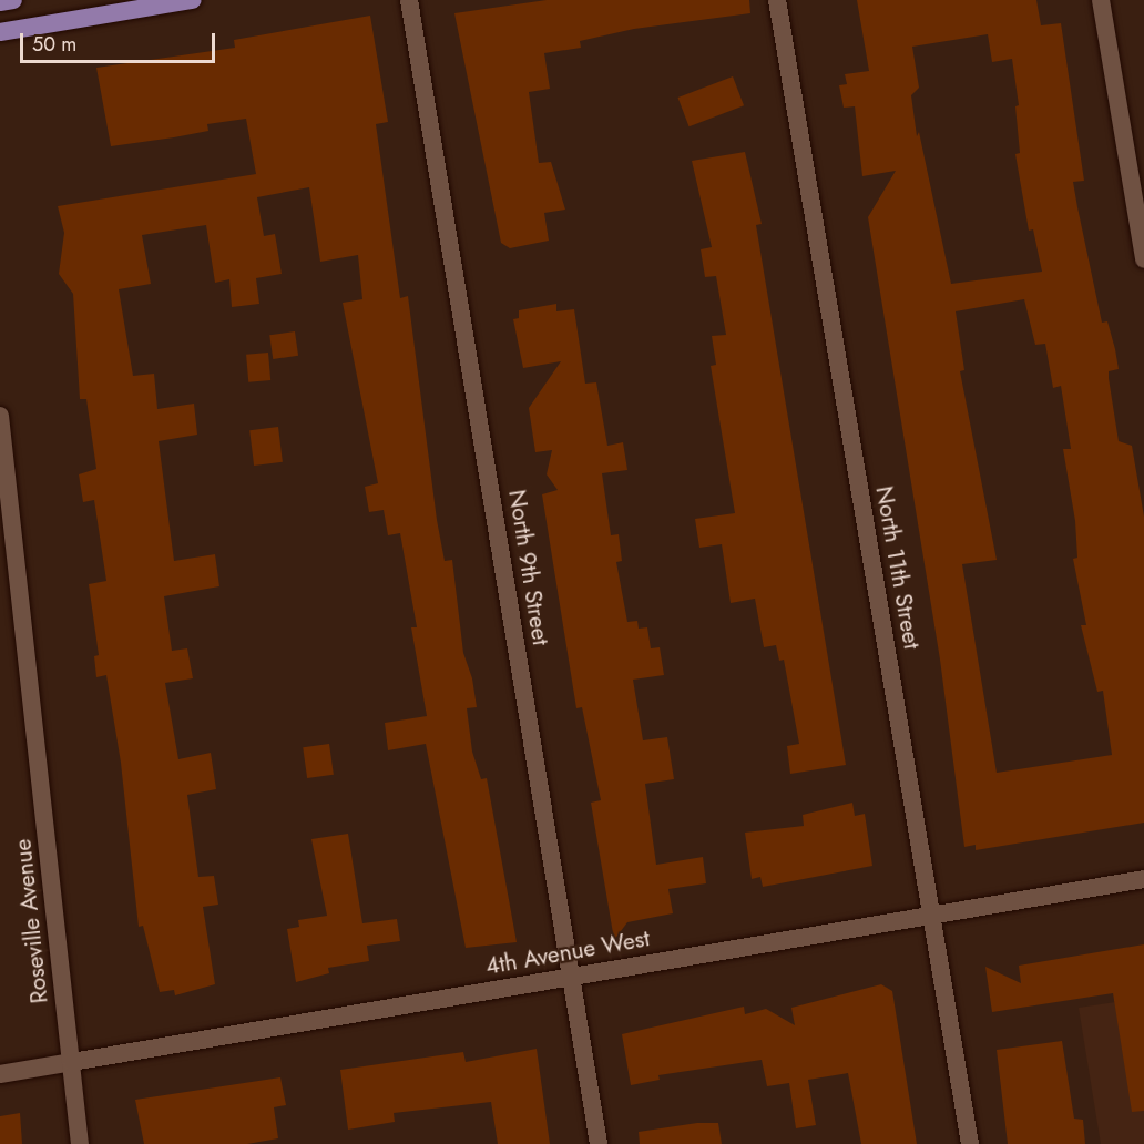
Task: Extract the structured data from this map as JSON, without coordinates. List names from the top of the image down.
{
  "streets": {
    "street": [
      "North 9th Street",
      "North 11th Street",
      "Roseville Avenue",
      "4th Avenue West"
    ]
  },
  "crossings": [
    ["North 9th Street", "4th Avenue West"],
    ["North 11th Street", "4th Avenue West"],
    ["Roseville Avenue", "4th Avenue West"]
  ],
  "scale_bar": "50 m"
}
